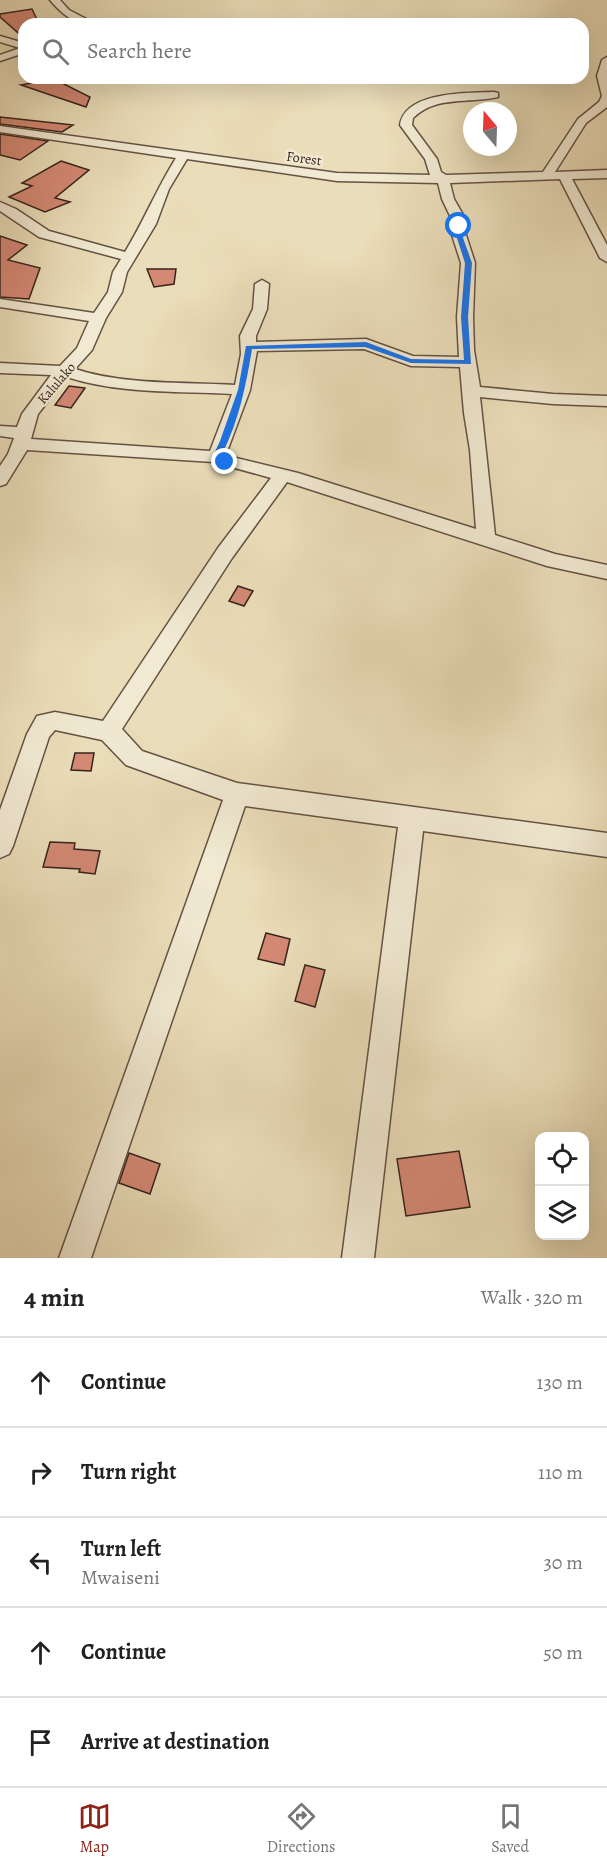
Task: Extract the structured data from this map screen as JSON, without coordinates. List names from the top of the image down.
{
  "streets": {
    "street": ["Forest", "Kalulako"]
  },
  "crossings": [
    ["Forest", "Kalulako"]
  ],
  "north": "top",
  "page": {
    "search": "Search here",
    "heading": ["4 min", "Walk · 320 m"],
    "list": [
      ["Continue", "130 m"],
      ["Turn right", "110 m"],
      ["Turn left", "Mwaiseni", "30 m"],
      ["Continue", "50 m"],
      "Arrive at destination"
    ],
    "nav": ["Map", "Directions", "Saved"]
  }
}
